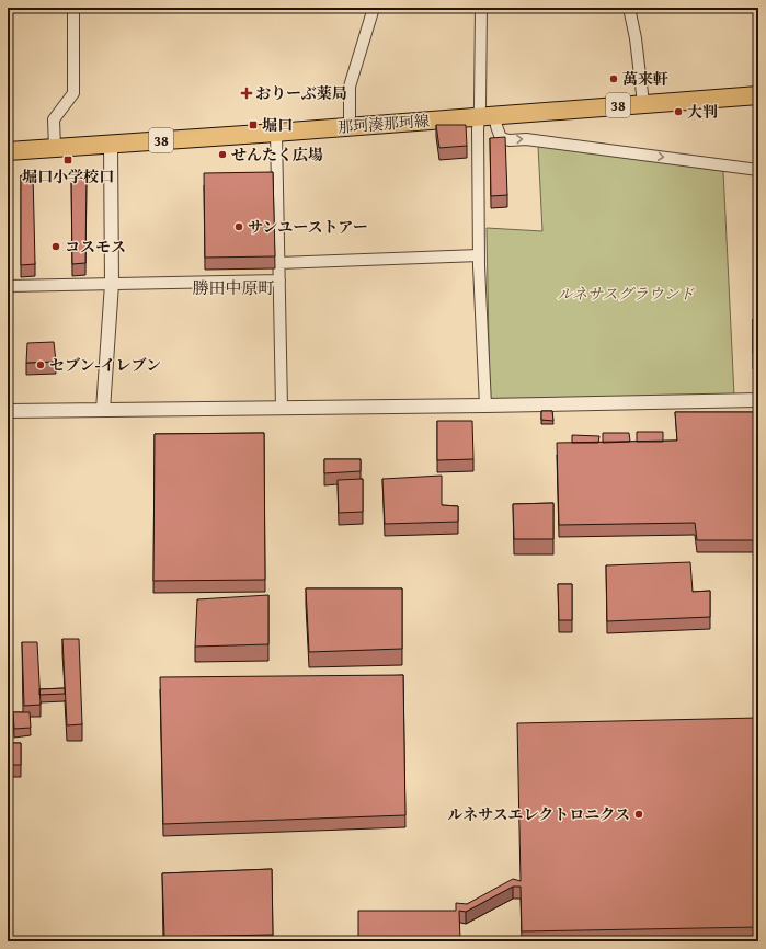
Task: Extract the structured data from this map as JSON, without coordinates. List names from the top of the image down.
{
  "streets": {
    "main road": ["38", "那珂湊那珂線"]
  },
  "districts": ["勝田中原町"],
  "parks": ["ルネサスグラウンド"],
  "places": {
    "other": [
      "萬来軒",
      "大判",
      "せんたく広場",
      "サンユーストアー",
      "コスモス",
      "セブン-イレブン",
      "ルネサスエレクトロニクス"
    ],
    "health": ["おりーぶ薬局"],
    "transit": ["堀口", "堀口小学校口"]
  }
}
